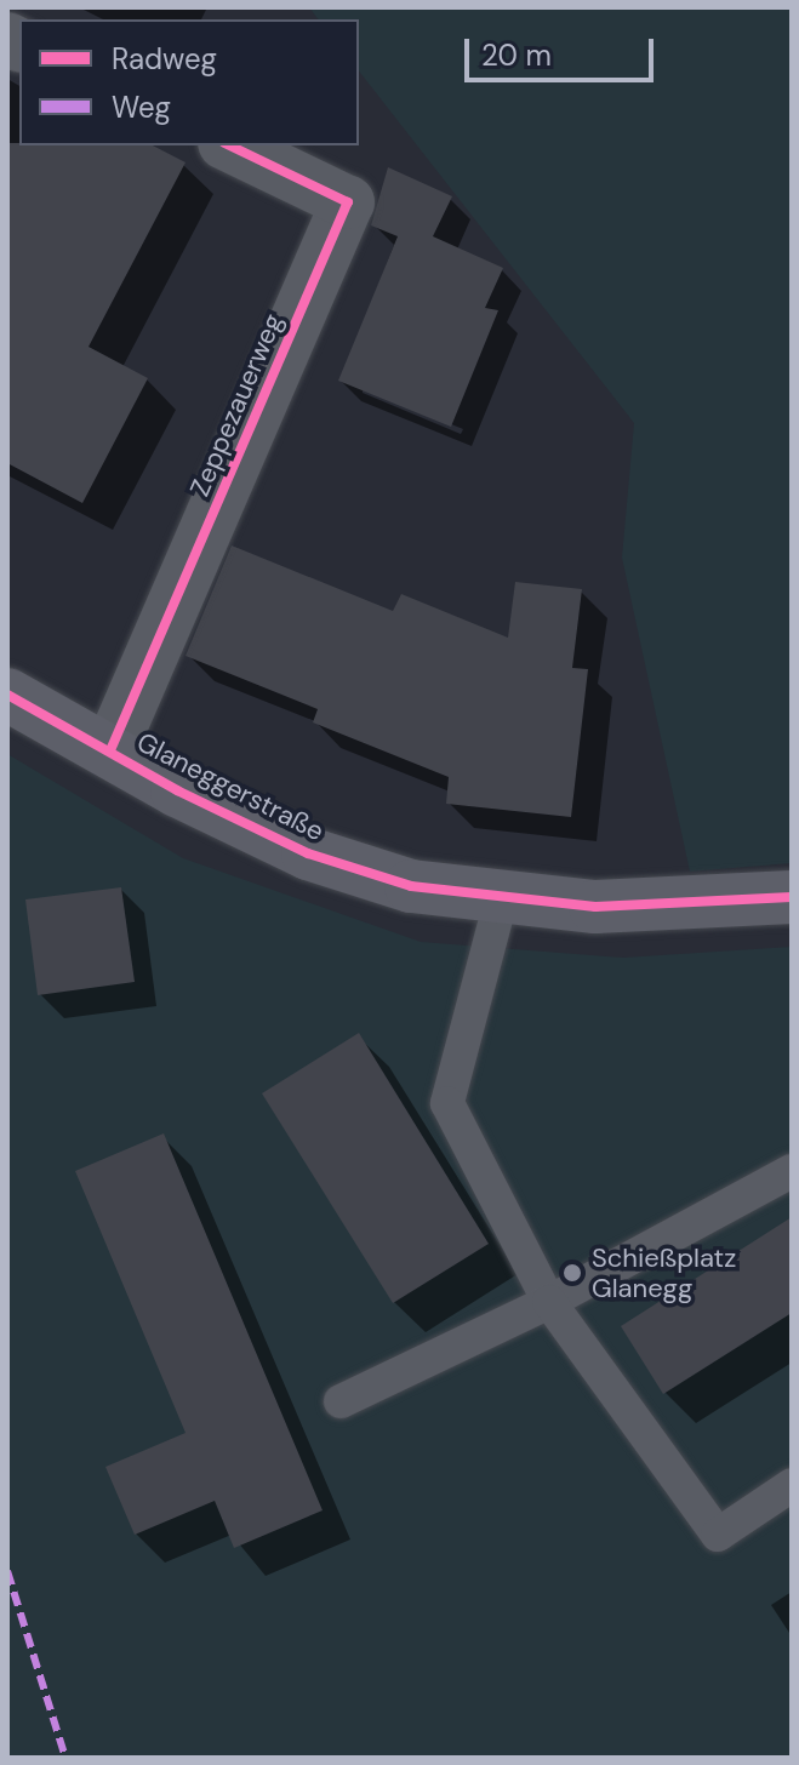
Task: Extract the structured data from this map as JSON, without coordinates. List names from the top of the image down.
{
  "streets": {
    "street": ["Zeppezauerweg", "Glaneggerstraße"]
  },
  "crossings": [
    ["Zeppezauerweg", "Glaneggerstraße"]
  ],
  "places": ["Schießplatz Glanegg"],
  "legend": ["Radweg", "Weg"],
  "scale_bar": "20 m"
}
